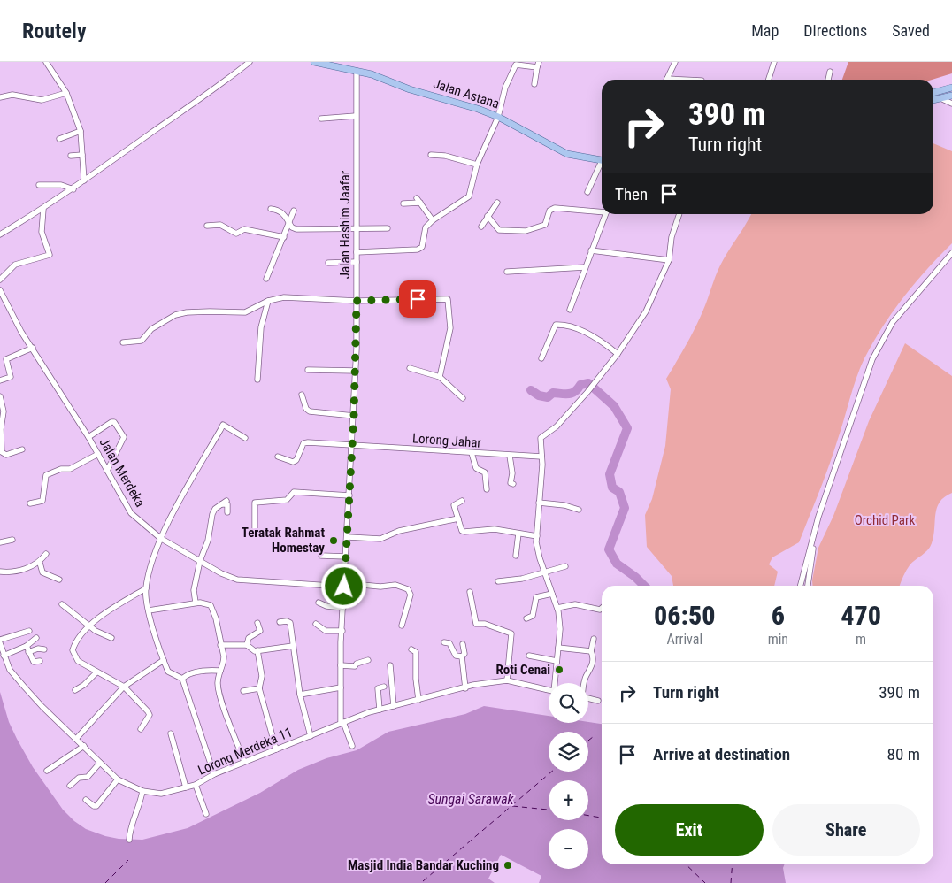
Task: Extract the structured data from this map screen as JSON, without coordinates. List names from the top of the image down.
{
  "streets": {
    "main road": ["Jalan Astana"],
    "street": [
      "Jalan Hashim Jaafar",
      "Lorong Jahar",
      "Jalan Merdeka",
      "Lorong Merdeka 11"
    ]
  },
  "crossings": [
    ["Jalan Astana", "Jalan Hashim Jaafar"],
    ["Jalan Hashim Jaafar", "Lorong Jahar"],
    ["Jalan Hashim Jaafar", "Jalan Merdeka"],
    ["Jalan Hashim Jaafar", "Lorong Merdeka 11"]
  ],
  "water": ["Sungai Sarawak"],
  "parks": ["Orchid Park"],
  "places": ["Teratak Rahmat Homestay", "Roti Cenai", "Masjid India Bandar Kuching"],
  "page": {
    "header": "Routely",
    "nav": ["Map", "Directions", "Saved"],
    "turn": ["390 m", "Turn right"],
    "then": "Then",
    "eta": [
      "06:50",
      "Arrival",
      "6",
      "min",
      "470",
      "m"
    ],
    "list": [
      {
        "name": "Turn right",
        "value": "390 m"
      },
      {
        "name": "Arrive at destination",
        "value": "80 m"
      }
    ],
    "map_buttons": ["+", "−"],
    "buttons": ["Exit", "Share"]
  }
}
